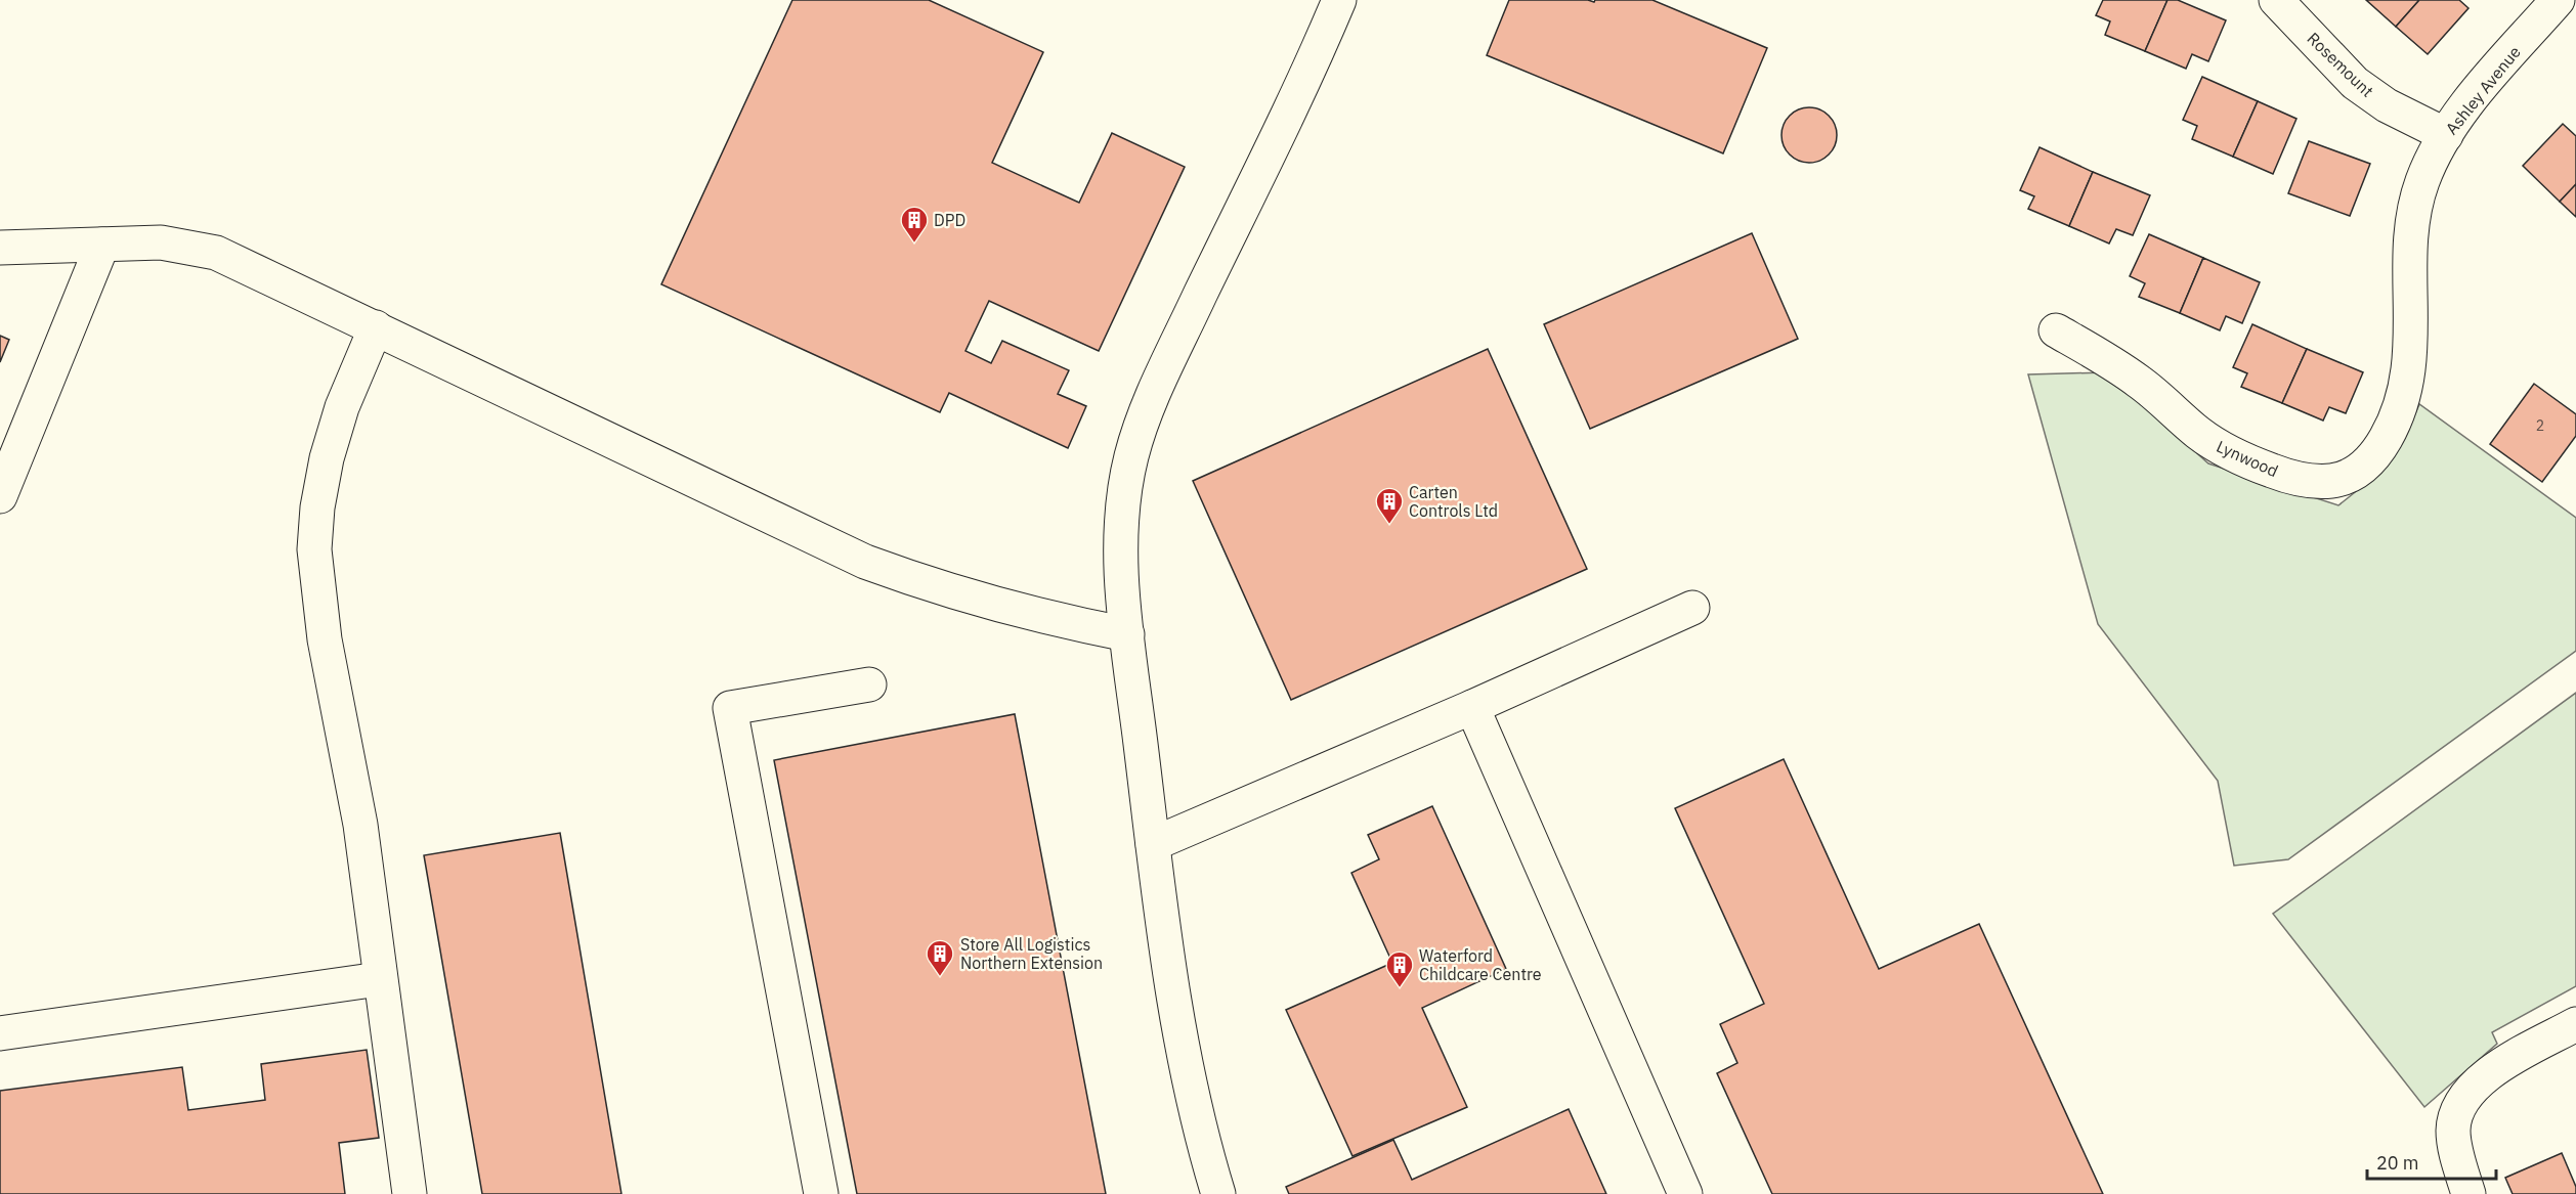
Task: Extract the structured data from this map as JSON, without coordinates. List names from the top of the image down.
{
  "streets": {
    "street": ["Rosemount", "Ashley Avenue", "Lynwood"]
  },
  "crossings": [
    ["Rosemount", "Ashley Avenue"],
    ["Ashley Avenue", "Lynwood"]
  ],
  "places": {
    "building": [
      "DPD",
      "Carten Controls Ltd",
      "Store All Logistics Northern Extension",
      "Waterford Childcare Centre"
    ]
  },
  "house_numbers": ["2"],
  "scale_bar": "20 m"
}
